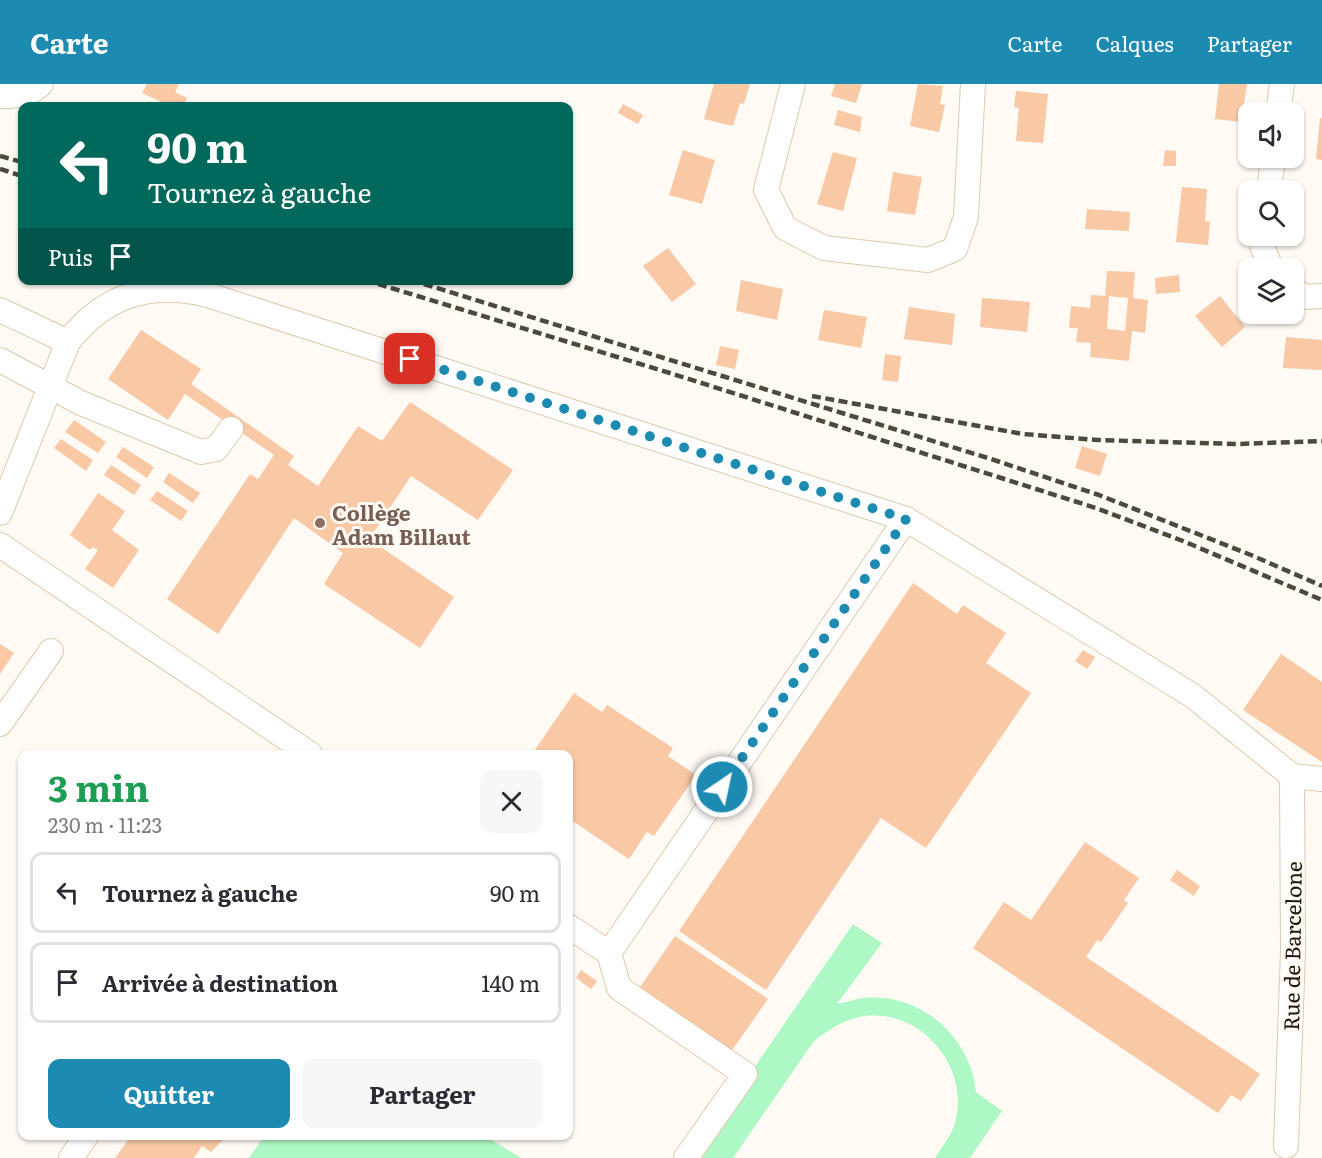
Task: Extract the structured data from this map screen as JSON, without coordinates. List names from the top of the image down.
{
  "streets": {
    "street": ["Rue de Barcelone"]
  },
  "places": ["Collège Adam Billaut"],
  "page": {
    "header": "Carte",
    "nav": ["Carte", "Calques", "Partager"],
    "turn": ["90 m", "Tournez à gauche"],
    "then": "Puis",
    "heading": ["3 min", "230 m · 11:23"],
    "list": [
      {
        "name": "Tournez à gauche",
        "value": "90 m"
      },
      {
        "name": "Arrivée à destination",
        "value": "140 m"
      }
    ],
    "buttons": ["Quitter", "Partager"]
  }
}
